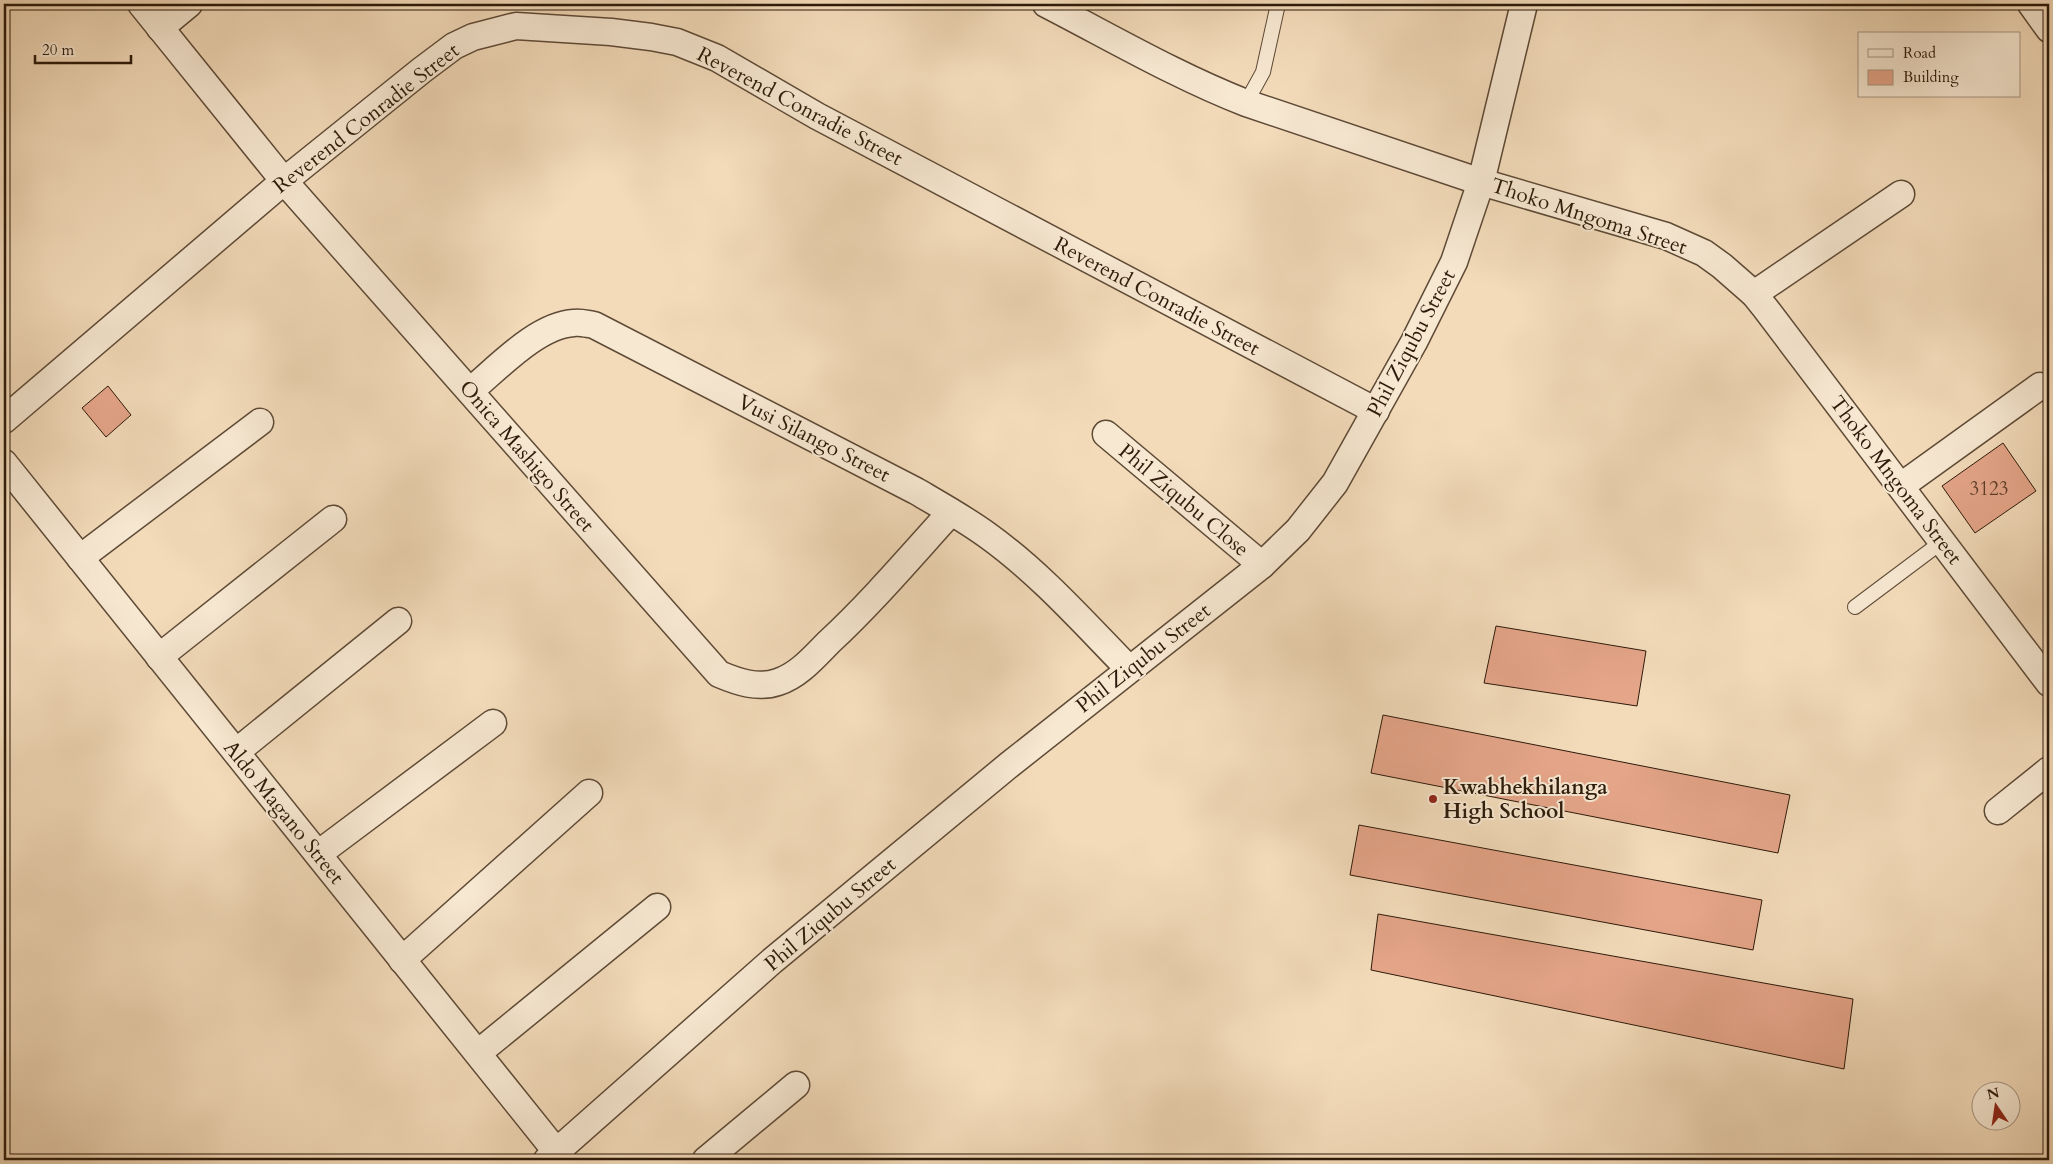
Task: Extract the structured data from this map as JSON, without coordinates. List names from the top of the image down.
{
  "streets": {
    "street": [
      "Reverend Conradie Street",
      "Thoko Mngoma Street",
      "Phil Ziqubu Street",
      "Vusi Silango Street",
      "Onica Mashigo Street",
      "Phil Ziqubu Close",
      "Aldo Magano Street"
    ]
  },
  "crossings": [
    ["Reverend Conradie Street", "Phil Ziqubu Street"],
    ["Reverend Conradie Street", "Onica Mashigo Street"],
    ["Thoko Mngoma Street", "Phil Ziqubu Street"],
    ["Phil Ziqubu Street", "Vusi Silango Street"],
    ["Phil Ziqubu Street", "Phil Ziqubu Close"],
    ["Phil Ziqubu Street", "Aldo Magano Street"],
    ["Vusi Silango Street", "Onica Mashigo Street"]
  ],
  "places": ["Kwabhekhilanga High School"],
  "house_numbers": ["3123"],
  "legend": ["Road", "Building"],
  "scale_bar": "20 m",
  "north": "top"
}
